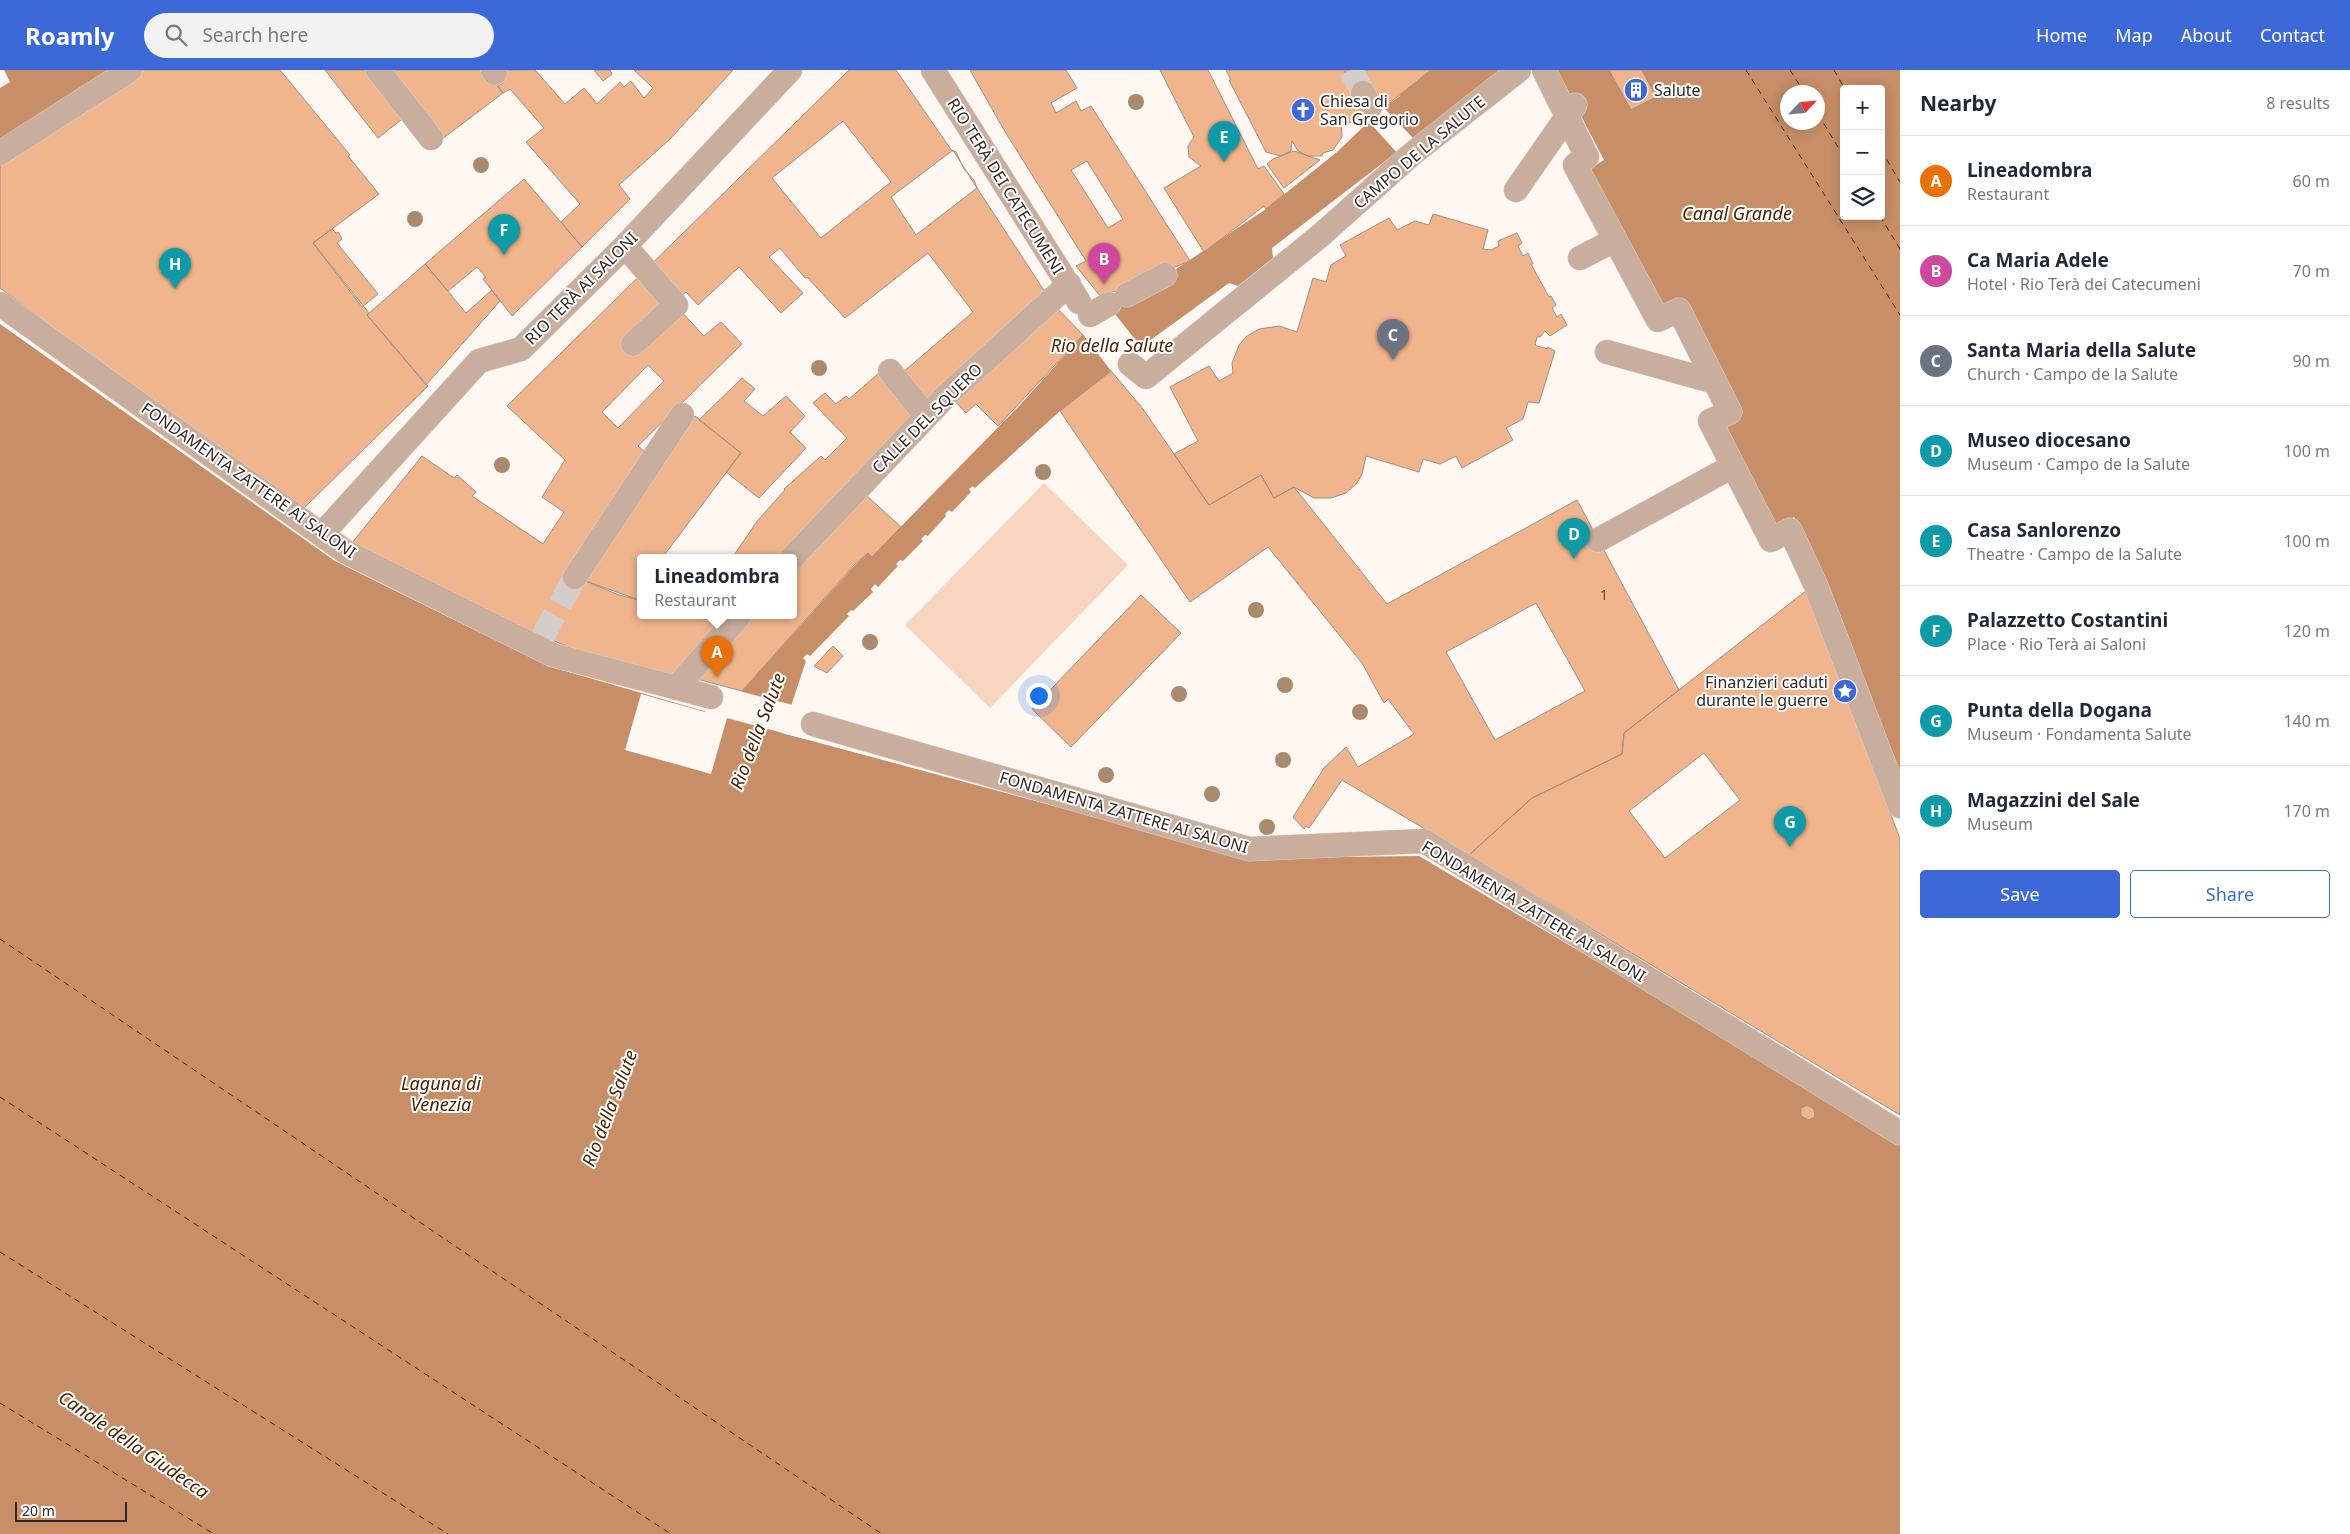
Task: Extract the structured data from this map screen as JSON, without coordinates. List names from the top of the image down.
{
  "streets": {
    "street": [
      "CAMPO DE LA SALUTE",
      "RIO TERÀ DEI CATECUMENI",
      "RIO TERÀ AI SALONI",
      "CALLE DEL SQUERO",
      "FONDAMENTA ZATTERE AI SALONI"
    ]
  },
  "crossings": [
    ["RIO TERÀ DEI CATECUMENI", "CALLE DEL SQUERO"],
    ["RIO TERÀ AI SALONI", "FONDAMENTA ZATTERE AI SALONI"]
  ],
  "water": [
    "Canal Grande",
    "Rio della Salute",
    "Laguna di Venezia",
    "Canale della Giudecca"
  ],
  "places": {
    "building": ["Salute"],
    "church": ["Chiesa di San Gregorio"],
    "place": ["Finanzieri caduti durante le guerre"]
  },
  "house_numbers": ["1"],
  "scale_bar": "20 m",
  "north": "top right",
  "page": {
    "header": "Roamly",
    "search": "Search here",
    "nav": [
      "Home",
      "Map",
      "About",
      "Contact"
    ],
    "heading": ["Nearby", "8 results"],
    "map_buttons": ["+", "−"],
    "pins": [
      "E",
      "F",
      "B",
      "H",
      "C",
      "D",
      "A",
      "G"
    ],
    "list": [
      {
        "mark": "A",
        "name": "Lineadombra",
        "note": "Restaurant",
        "value": "60 m"
      },
      {
        "mark": "B",
        "name": "Ca Maria Adele",
        "note": "Hotel · Rio Terà dei Catecumeni",
        "value": "70 m"
      },
      {
        "mark": "C",
        "name": "Santa Maria della Salute",
        "note": "Church · Campo de la Salute",
        "value": "90 m"
      },
      {
        "mark": "D",
        "name": "Museo diocesano",
        "note": "Museum · Campo de la Salute",
        "value": "100 m"
      },
      {
        "mark": "E",
        "name": "Casa Sanlorenzo",
        "note": "Theatre · Campo de la Salute",
        "value": "100 m"
      },
      {
        "mark": "F",
        "name": "Palazzetto Costantini",
        "note": "Place · Rio Terà ai Saloni",
        "value": "120 m"
      },
      {
        "mark": "G",
        "name": "Punta della Dogana",
        "note": "Museum · Fondamenta Salute",
        "value": "140 m"
      },
      {
        "mark": "H",
        "name": "Magazzini del Sale",
        "note": "Museum",
        "value": "170 m"
      }
    ],
    "popup": ["Lineadombra", "Restaurant"],
    "buttons": ["Save", "Share"],
    "scale": "20 m"
  }
}
